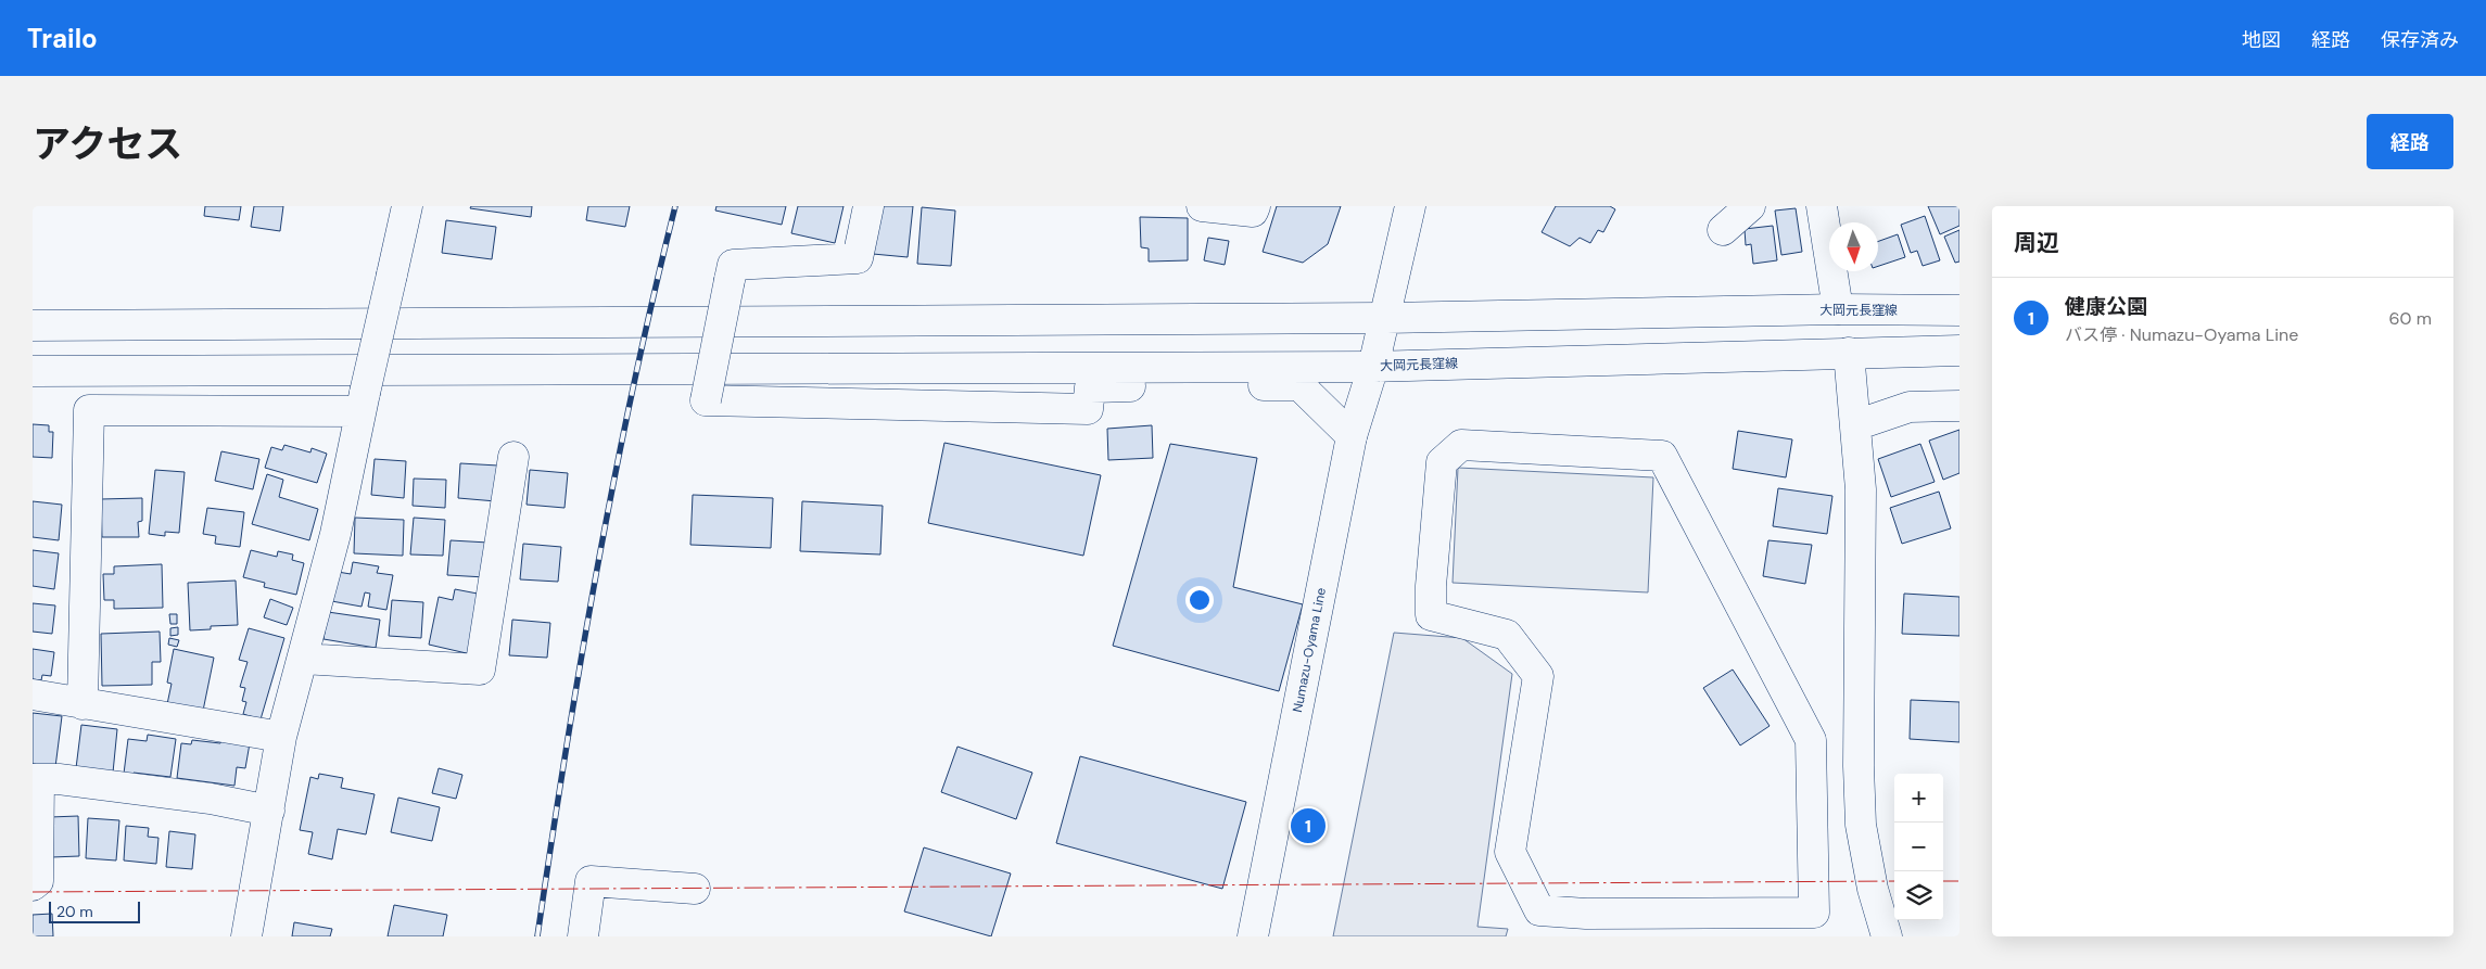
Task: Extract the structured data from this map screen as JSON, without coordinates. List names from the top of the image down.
{
  "streets": {
    "street": ["大岡元長窪線", "Numazu-Oyama Line"]
  },
  "crossings": [
    ["大岡元長窪線", "Numazu-Oyama Line"]
  ],
  "scale_bar": "20 m",
  "north": "bottom",
  "page": {
    "header": "Trailo",
    "nav": ["地図", "経路", "保存済み"],
    "title": "アクセス",
    "buttons": "経路",
    "heading": "周辺",
    "list": [
      {
        "mark": "1",
        "name": "健康公園",
        "note": "バス停 · Numazu-Oyama Line",
        "value": "60 m"
      }
    ],
    "map_buttons": ["+", "−"],
    "pins": "1",
    "scale": "20 m"
  }
}
